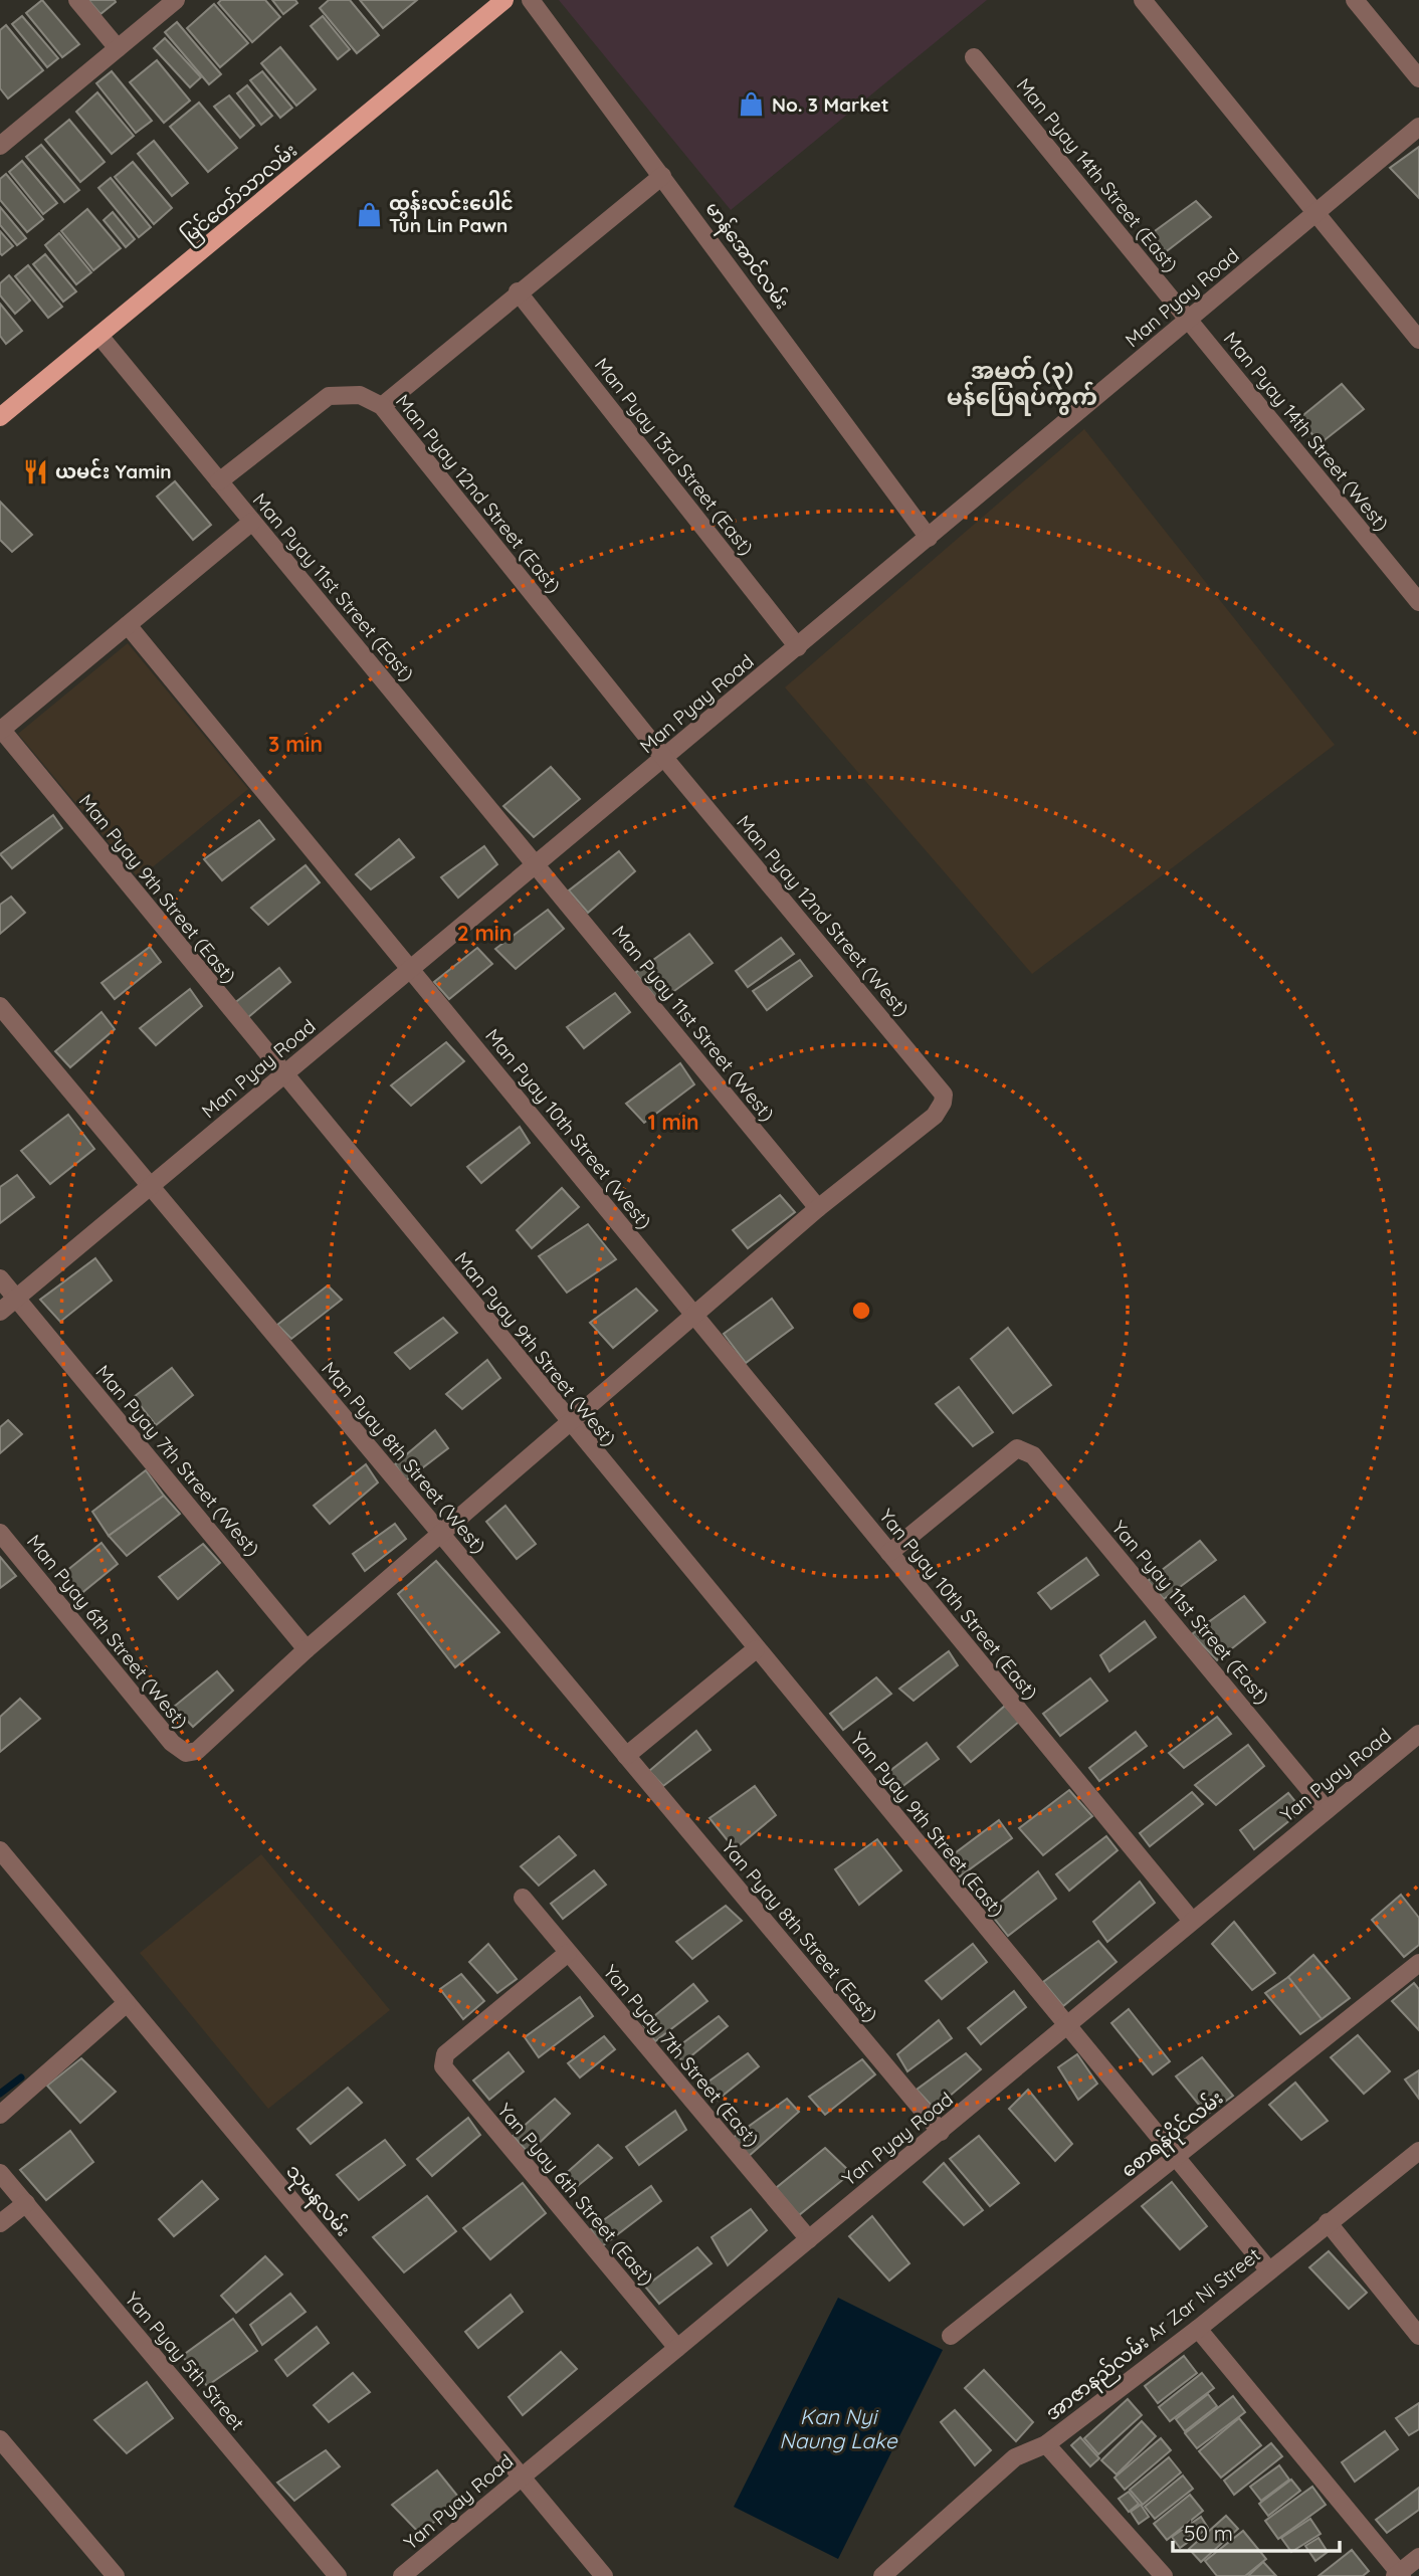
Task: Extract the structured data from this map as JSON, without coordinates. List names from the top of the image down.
{
  "streets": {
    "main road": ["မြင်တော်သာလမ်း"],
    "street": [
      "Man Pyay 14th Street (East)",
      "မာန်အောင်လမ်း",
      "Man Pyay Road",
      "Man Pyay 14th Street (West)",
      "Man Pyay 13rd Street (East)",
      "Man Pyay 12nd Street (East)",
      "Man Pyay 11st Street (East)",
      "Man Pyay 9th Street (East)",
      "Man Pyay 12nd Street (West)",
      "Man Pyay 11st Street (West)",
      "Man Pyay 10th Street (West)",
      "Man Pyay 9th Street (West)",
      "Man Pyay 8th Street (West)",
      "Man Pyay 7th Street (West)",
      "Yan Pyay 10th Street (East)",
      "Yan Pyay 11st Street (East)",
      "Man Pyay 6th Street (West)",
      "Yan Pyay Road",
      "Yan Pyay 9th Street (East)",
      "Yan Pyay 8th Street (East)",
      "Yan Pyay 7th Street (East)",
      "စောရန်ပိုင်လမ်း",
      "Yan Pyay 6th Street (East)",
      "သုမနလမ်း",
      "အာဇာနည်လမ်း Ar Zar Ni Street",
      "Yan Pyay 5th Street"
    ]
  },
  "crossings": [
    ["Man Pyay 14th Street (East)", "Man Pyay Road"],
    ["Man Pyay 14th Street (East)", "Man Pyay 14th Street (West)"],
    ["မြင်တော်သာလမ်း", "Man Pyay 11st Street (East)"],
    ["မာန်အောင်လမ်း", "Man Pyay Road"],
    ["Man Pyay Road", "Man Pyay 14th Street (West)"],
    ["Man Pyay Road", "Man Pyay 13rd Street (East)"],
    ["Man Pyay Road", "Man Pyay 12nd Street (East)"],
    ["Man Pyay Road", "Man Pyay 11st Street (East)"],
    ["Man Pyay Road", "Man Pyay 9th Street (East)"],
    ["Man Pyay Road", "Man Pyay 12nd Street (West)"],
    ["Man Pyay Road", "Man Pyay 11st Street (West)"],
    ["Man Pyay Road", "Man Pyay 10th Street (West)"],
    ["Man Pyay Road", "Man Pyay 9th Street (West)"],
    ["Man Pyay Road", "Man Pyay 8th Street (West)"],
    ["Man Pyay Road", "Man Pyay 7th Street (West)"],
    ["Man Pyay 12nd Street (East)", "Man Pyay 11st Street (East)"],
    ["Man Pyay 12nd Street (East)", "Man Pyay 12nd Street (West)"],
    ["Man Pyay 11st Street (East)", "Man Pyay 11st Street (West)"],
    ["Man Pyay 9th Street (East)", "Man Pyay 9th Street (West)"],
    ["Man Pyay 12nd Street (West)", "Man Pyay 11st Street (West)"],
    ["Man Pyay 10th Street (West)", "Yan Pyay 10th Street (East)"],
    ["Man Pyay 9th Street (West)", "Yan Pyay 9th Street (East)"],
    ["Man Pyay 8th Street (West)", "Yan Pyay 8th Street (East)"],
    ["Man Pyay 7th Street (West)", "Man Pyay 6th Street (West)"],
    ["Yan Pyay 10th Street (East)", "Yan Pyay 11st Street (East)"],
    ["Yan Pyay 10th Street (East)", "Yan Pyay Road"],
    ["Yan Pyay 11st Street (East)", "Yan Pyay Road"],
    ["Yan Pyay Road", "Yan Pyay 9th Street (East)"],
    ["Yan Pyay Road", "Yan Pyay 8th Street (East)"],
    ["Yan Pyay Road", "Yan Pyay 7th Street (East)"],
    ["Yan Pyay Road", "Yan Pyay 6th Street (East)"],
    ["Yan Pyay Road", "သုမနလမ်း"],
    ["Yan Pyay 9th Street (East)", "စောရန်ပိုင်လမ်း"],
    ["Yan Pyay 9th Street (East)", "အာဇာနည်လမ်း Ar Zar Ni Street"],
    ["Yan Pyay 7th Street (East)", "Yan Pyay 6th Street (East)"]
  ],
  "districts": ["အမှတ် (၃) မန်ပြေရပ်ကွက်"],
  "water": ["Kan Nyi Naung Lake"],
  "places": {
    "shop": ["No. 3 Market", "ထွန်းလင်းပေါင် Tun Lin Pawn"],
    "restaurant": ["ယမင်း Yamin"]
  },
  "scale_bar": "50 m",
  "rings": ["3 min", "2 min", "1 min"]
}
